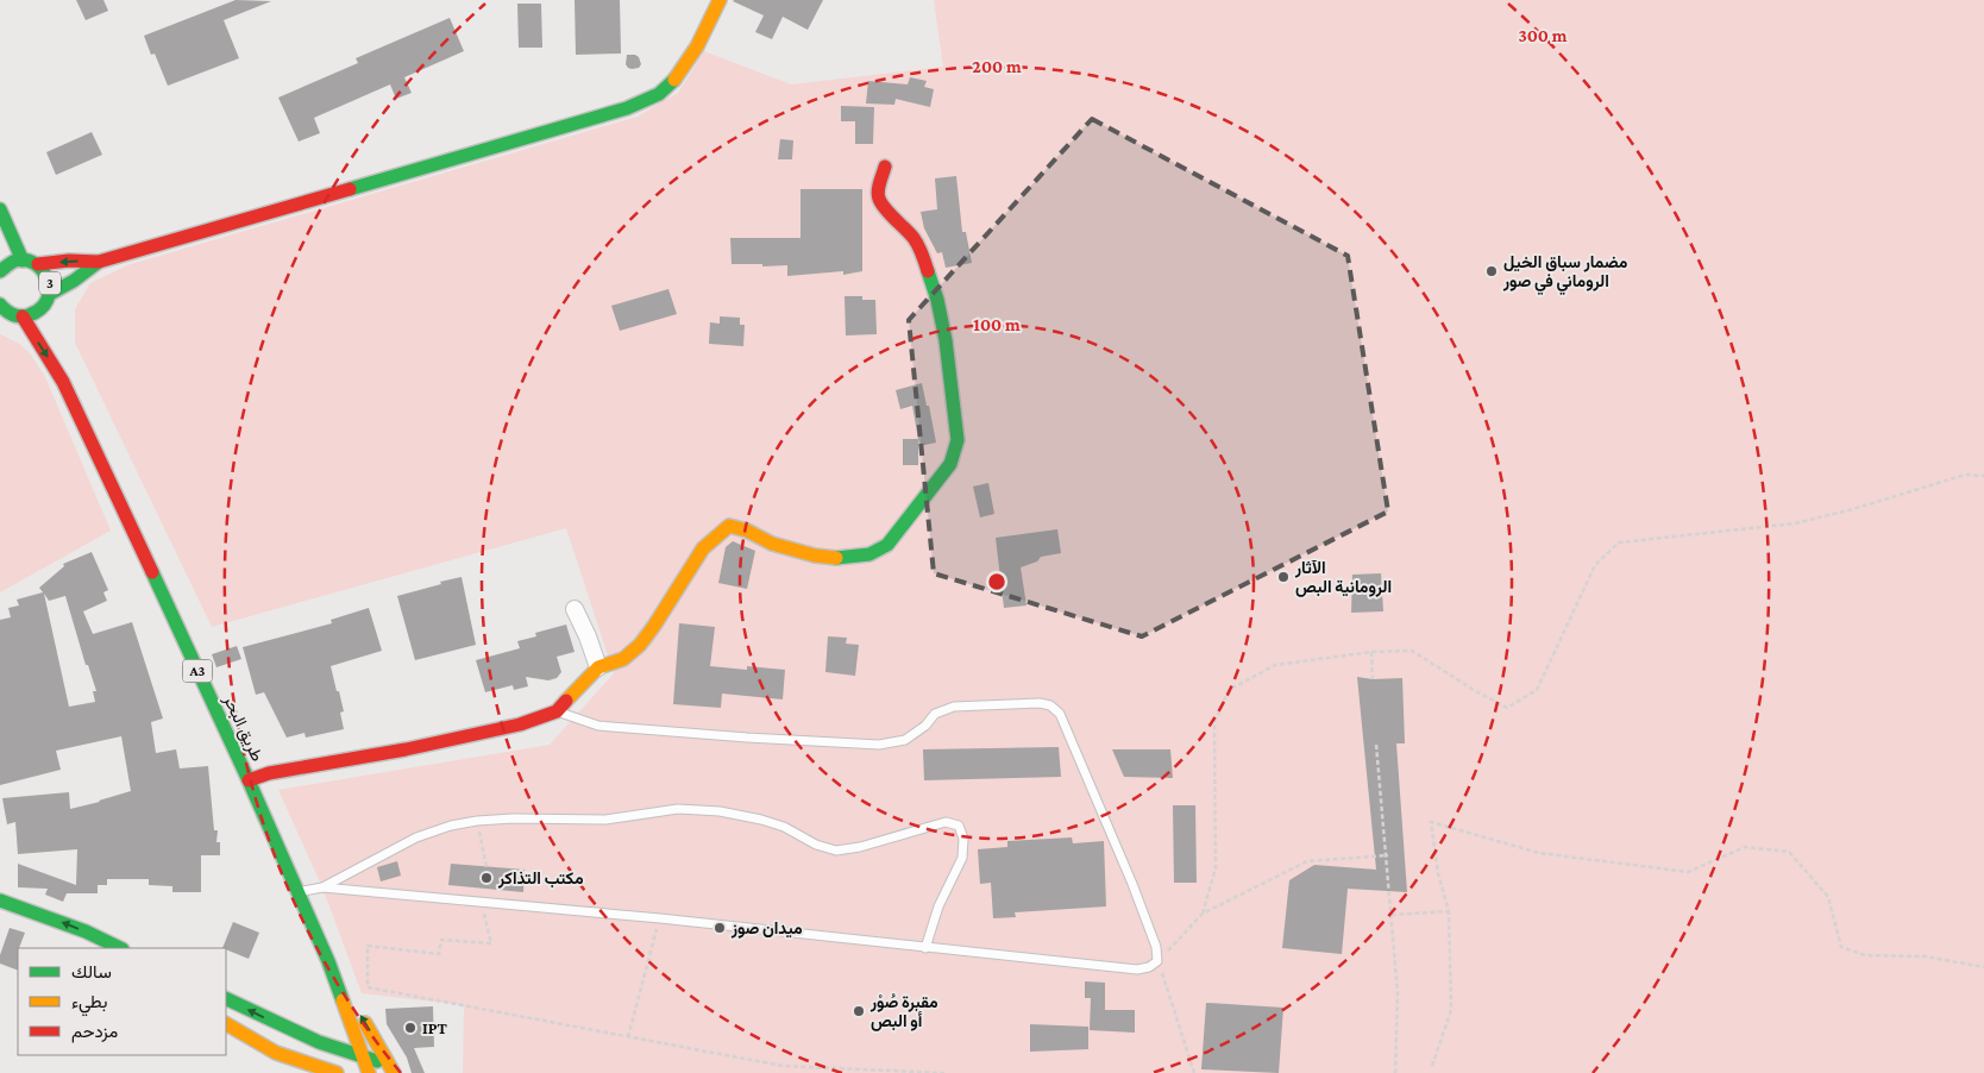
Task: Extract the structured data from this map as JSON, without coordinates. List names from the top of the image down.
{
  "streets": {
    "main road": ["3", "A3", "طريق البحر"]
  },
  "crossings": [
    ["3", "طريق البحر"]
  ],
  "places": [
    "مضمار سباق الخيل الروماني في صور",
    "الآثار الرومانية البص",
    "مكتب التذاكر",
    "ميدان صوز",
    "مقبرة صُوْر أو البص",
    "IPT"
  ],
  "legend": ["سالك", "بطيء", "مزدحم"],
  "rings": ["300 m", "200 m", "100 m"]
}
